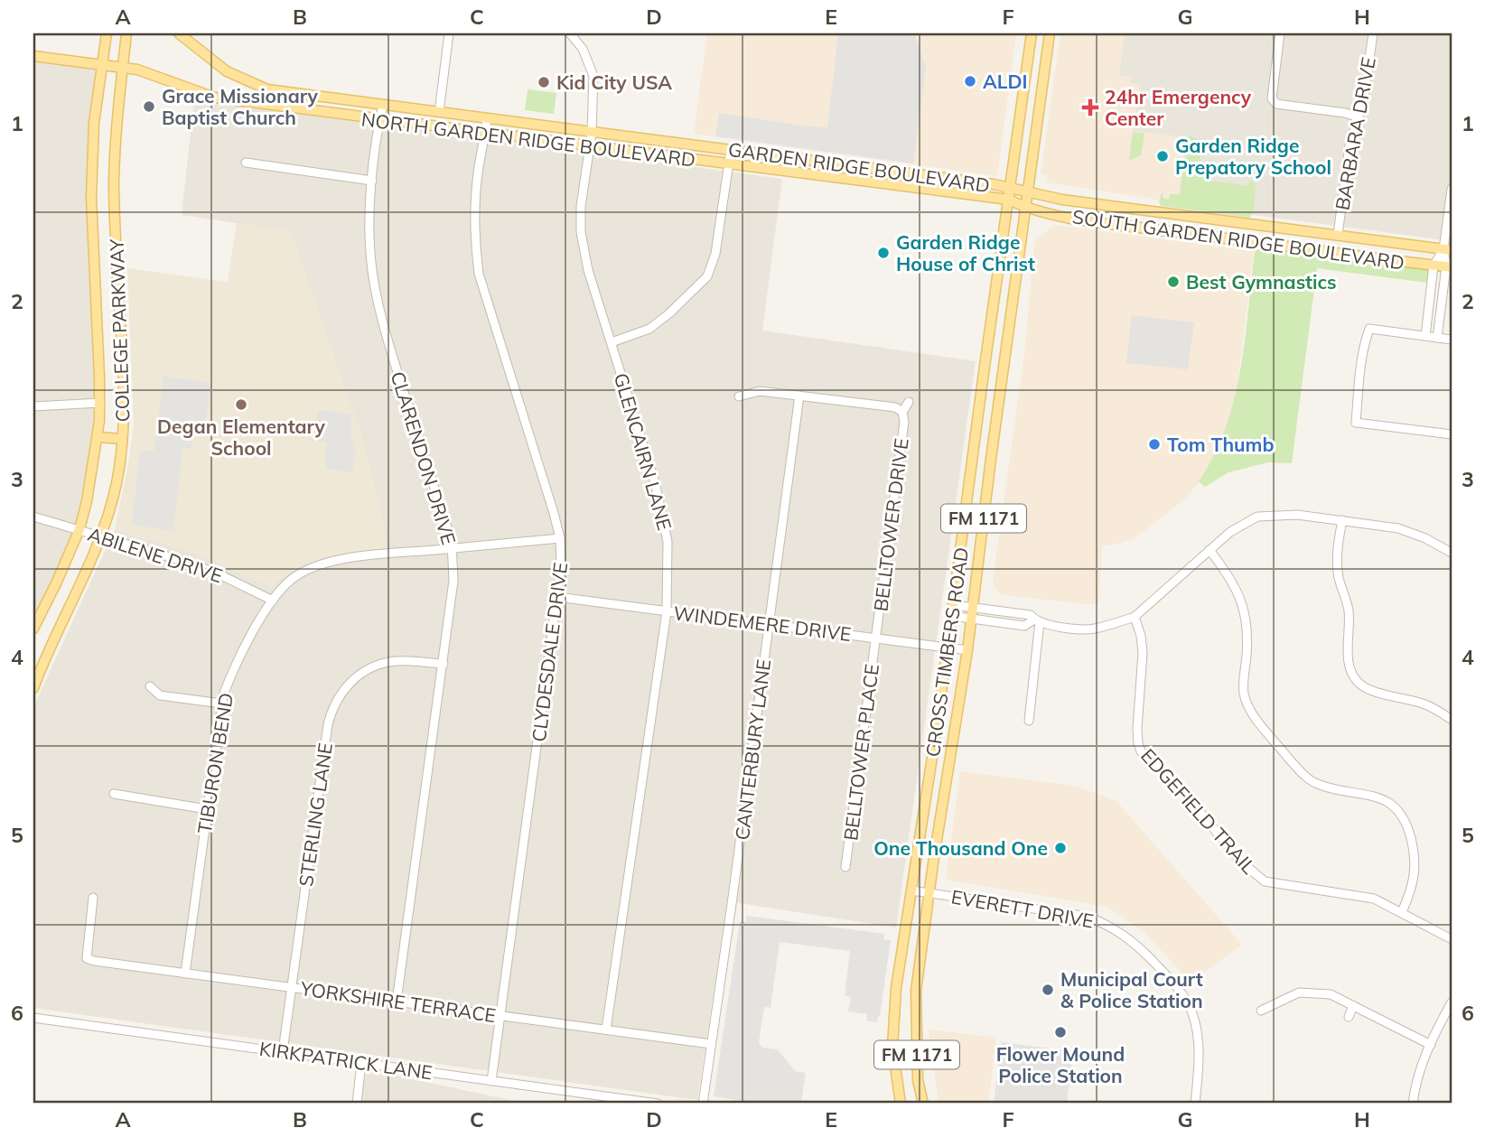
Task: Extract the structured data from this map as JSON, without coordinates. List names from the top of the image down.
{
  "streets": {
    "main road": [
      "NORTH GARDEN RIDGE BOULEVARD",
      "GARDEN RIDGE BOULEVARD",
      "SOUTH GARDEN RIDGE BOULEVARD",
      "COLLEGE PARKWAY",
      "FM 1171",
      "CROSS TIMBERS ROAD"
    ],
    "street": [
      "BARBARA DRIVE",
      "GLENCAIRN LANE",
      "CLARENDON DRIVE",
      "BELLTOWER DRIVE",
      "ABILENE DRIVE",
      "WINDEMERE DRIVE",
      "CLYDESDALE DRIVE",
      "CANTERBURY LANE",
      "BELLTOWER PLACE",
      "TIBURON BEND",
      "EDGEFIELD TRAIL",
      "STERLING LANE",
      "EVERETT DRIVE",
      "YORKSHIRE TERRACE",
      "KIRKPATRICK LANE"
    ]
  },
  "crossings": [
    ["BARBARA DRIVE", "SOUTH GARDEN RIDGE BOULEVARD"],
    ["NORTH GARDEN RIDGE BOULEVARD", "SOUTH GARDEN RIDGE BOULEVARD"],
    ["NORTH GARDEN RIDGE BOULEVARD", "COLLEGE PARKWAY"],
    ["NORTH GARDEN RIDGE BOULEVARD", "GLENCAIRN LANE"],
    ["NORTH GARDEN RIDGE BOULEVARD", "CLARENDON DRIVE"],
    ["NORTH GARDEN RIDGE BOULEVARD", "FM 1171"],
    ["NORTH GARDEN RIDGE BOULEVARD", "CLYDESDALE DRIVE"],
    ["NORTH GARDEN RIDGE BOULEVARD", "CROSS TIMBERS ROAD"],
    ["GARDEN RIDGE BOULEVARD", "SOUTH GARDEN RIDGE BOULEVARD"],
    ["GARDEN RIDGE BOULEVARD", "GLENCAIRN LANE"],
    ["GARDEN RIDGE BOULEVARD", "CLARENDON DRIVE"],
    ["GARDEN RIDGE BOULEVARD", "FM 1171"],
    ["GARDEN RIDGE BOULEVARD", "CLYDESDALE DRIVE"],
    ["SOUTH GARDEN RIDGE BOULEVARD", "FM 1171"],
    ["SOUTH GARDEN RIDGE BOULEVARD", "CROSS TIMBERS ROAD"],
    ["COLLEGE PARKWAY", "ABILENE DRIVE"],
    ["GLENCAIRN LANE", "WINDEMERE DRIVE"],
    ["GLENCAIRN LANE", "YORKSHIRE TERRACE"],
    ["CLARENDON DRIVE", "TIBURON BEND"],
    ["CLARENDON DRIVE", "STERLING LANE"],
    ["CLARENDON DRIVE", "YORKSHIRE TERRACE"],
    ["FM 1171", "CROSS TIMBERS ROAD"],
    ["BELLTOWER DRIVE", "WINDEMERE DRIVE"],
    ["BELLTOWER DRIVE", "BELLTOWER PLACE"],
    ["ABILENE DRIVE", "TIBURON BEND"],
    ["WINDEMERE DRIVE", "CLYDESDALE DRIVE"],
    ["WINDEMERE DRIVE", "CROSS TIMBERS ROAD"],
    ["WINDEMERE DRIVE", "CANTERBURY LANE"],
    ["WINDEMERE DRIVE", "BELLTOWER PLACE"],
    ["CLYDESDALE DRIVE", "TIBURON BEND"],
    ["CLYDESDALE DRIVE", "YORKSHIRE TERRACE"],
    ["CLYDESDALE DRIVE", "KIRKPATRICK LANE"],
    ["CROSS TIMBERS ROAD", "EVERETT DRIVE"],
    ["CANTERBURY LANE", "YORKSHIRE TERRACE"],
    ["TIBURON BEND", "YORKSHIRE TERRACE"],
    ["STERLING LANE", "YORKSHIRE TERRACE"],
    ["STERLING LANE", "KIRKPATRICK LANE"]
  ],
  "places": {
    "other": [
      "ALDI",
      "Kid City USA",
      "Grace Missionary Baptist Church",
      "Garden Ridge Prepatory School",
      "Garden Ridge House of Christ",
      "Best Gymnastics",
      "Degan Elementary School",
      "Tom Thumb",
      "One Thousand One",
      "Municipal Court & Police Station",
      "Flower Mound Police Station"
    ],
    "health": ["24hr Emergency Center"]
  },
  "grid": {
    "columns": [
      "A",
      "B",
      "C",
      "D",
      "E",
      "F",
      "G",
      "H"
    ],
    "rows": [
      "1",
      "2",
      "3",
      "4",
      "5",
      "6"
    ]
  }
}
